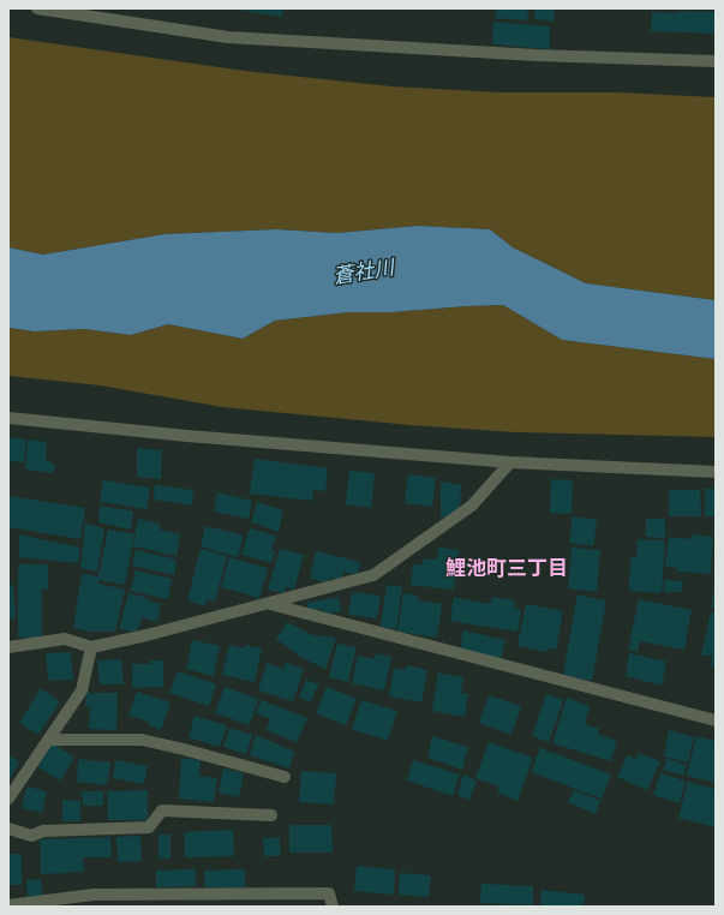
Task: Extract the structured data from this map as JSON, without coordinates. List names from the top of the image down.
{
  "districts": ["鯉池町三丁目"],
  "water": ["蒼社川"]
}
